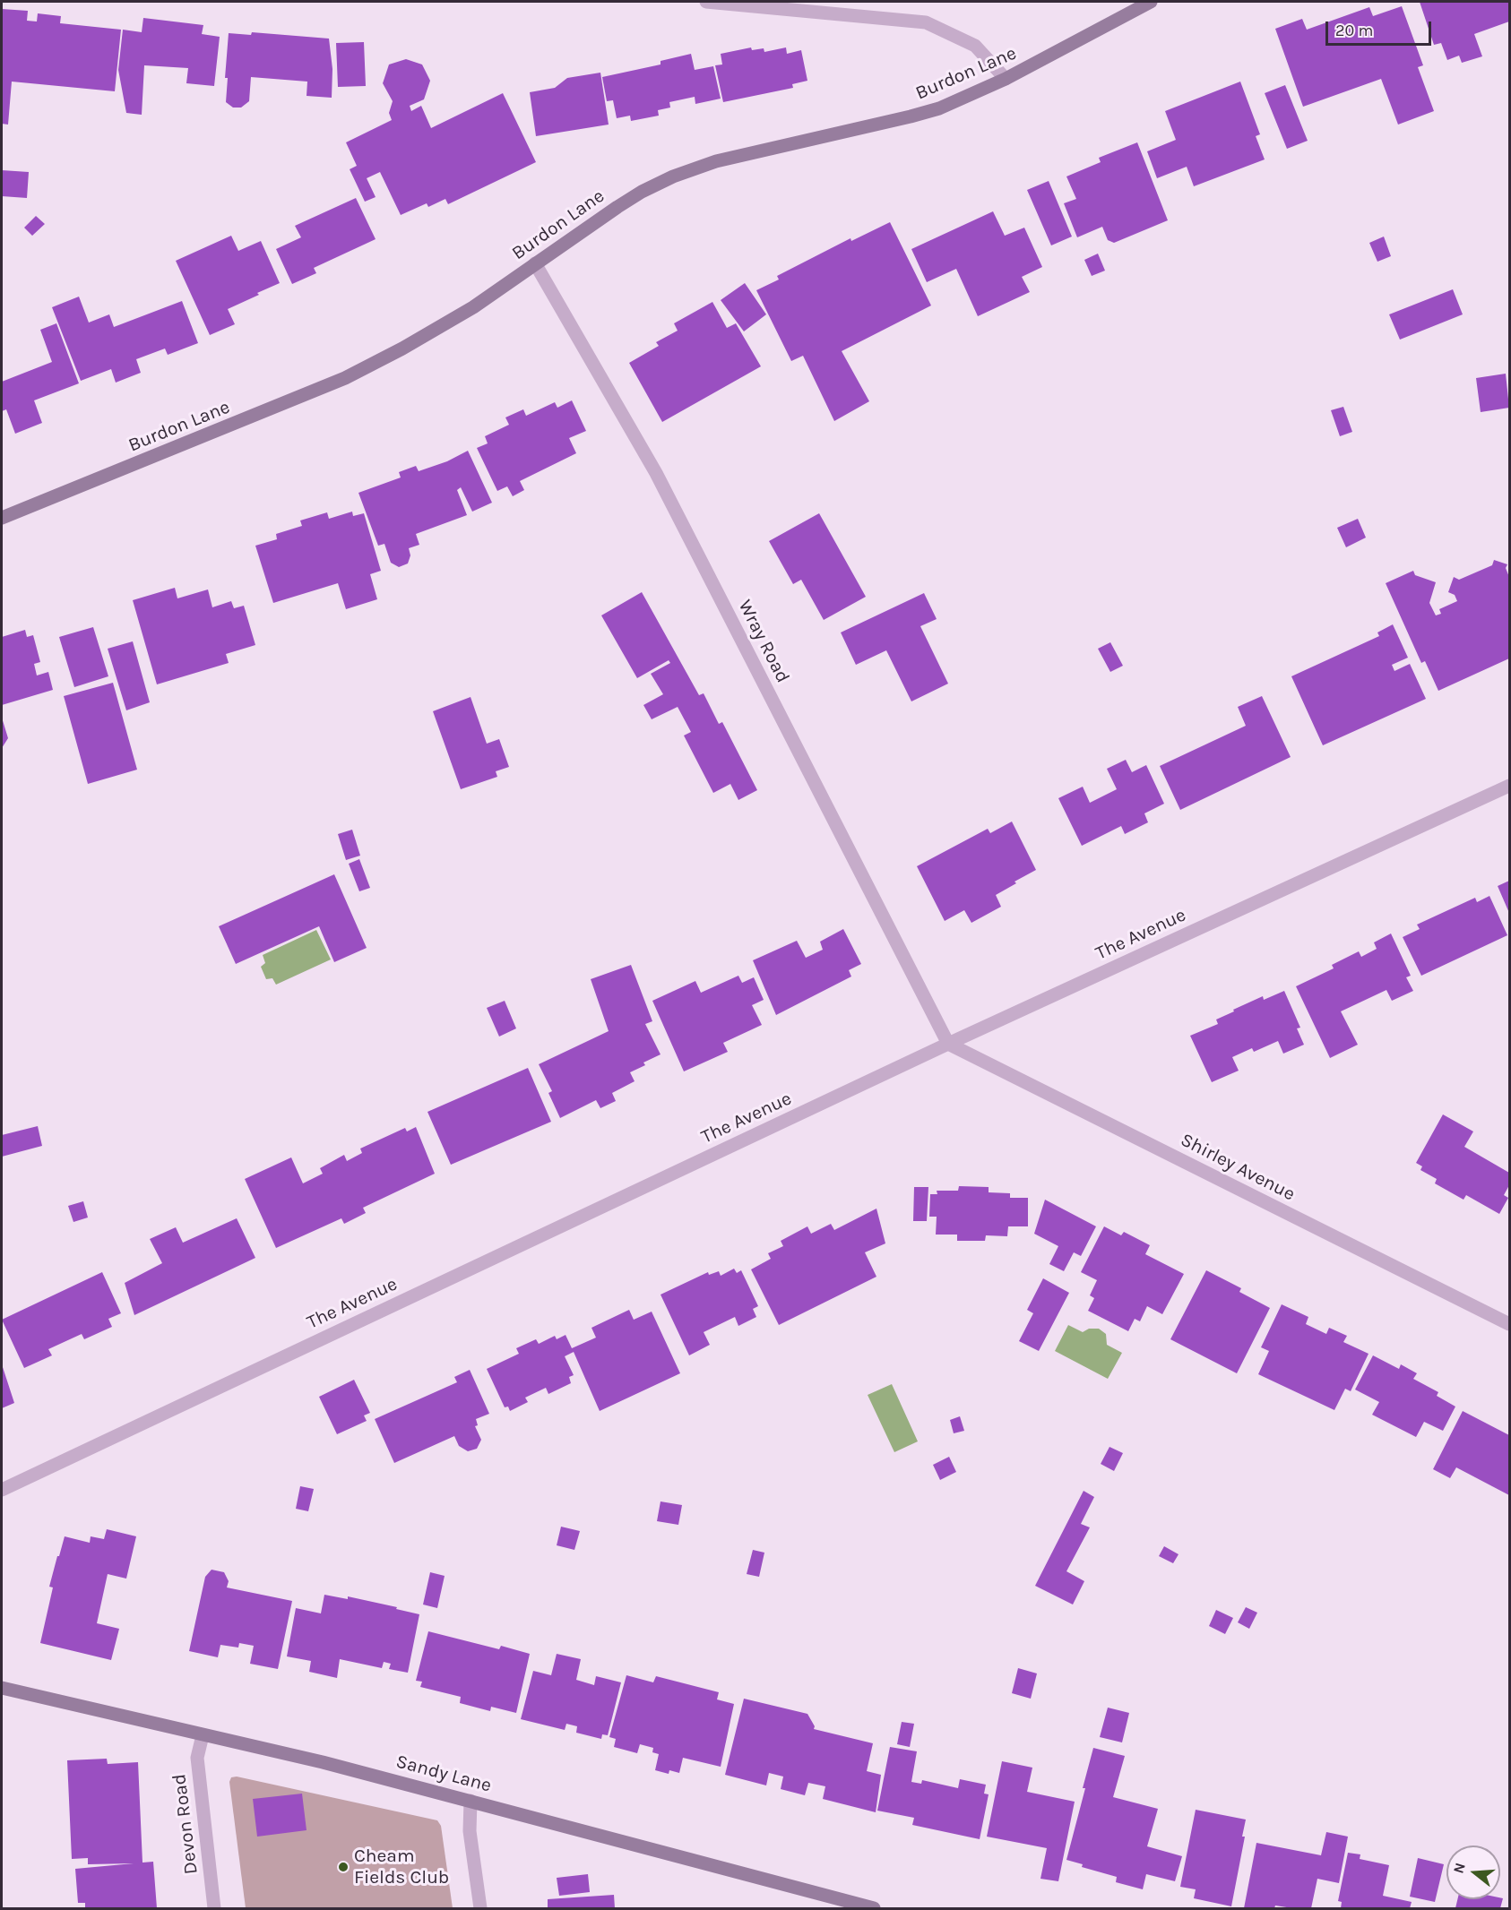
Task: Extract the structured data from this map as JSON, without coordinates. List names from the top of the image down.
{
  "streets": {
    "street": [
      "Burdon Lane",
      "Wray Road",
      "The Avenue",
      "Shirley Avenue",
      "Sandy Lane",
      "Devon Road"
    ]
  },
  "crossings": [
    ["Burdon Lane", "Wray Road"],
    ["Wray Road", "The Avenue"],
    ["Wray Road", "Shirley Avenue"],
    ["The Avenue", "Shirley Avenue"],
    ["Sandy Lane", "Devon Road"]
  ],
  "places": ["Cheam Fields Club"],
  "scale_bar": "20 m",
  "north": "left"
}
